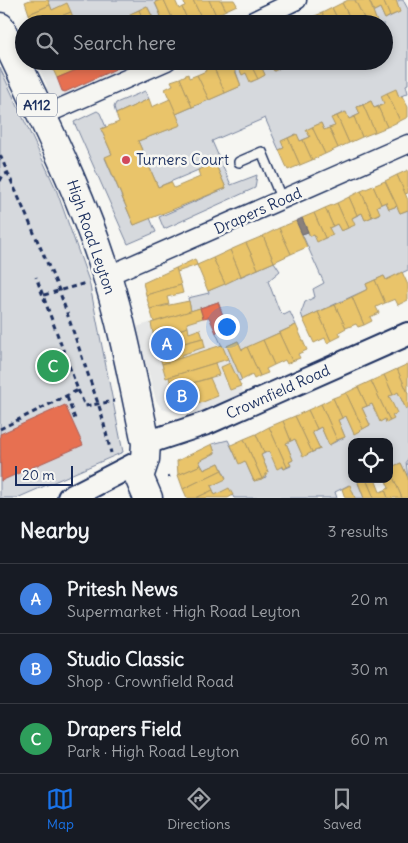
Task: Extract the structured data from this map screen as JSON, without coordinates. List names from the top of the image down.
{
  "streets": {
    "main road": ["A112", "High Road Leyton"],
    "street": ["Drapers Road", "Crownfield Road"]
  },
  "crossings": [
    ["A112", "High Road Leyton"],
    ["A112", "Crownfield Road"],
    ["Drapers Road", "High Road Leyton"],
    ["High Road Leyton", "Crownfield Road"]
  ],
  "places": ["Turners Court"],
  "scale_bar": "20 m",
  "page": {
    "search": "Search here",
    "pins": ["A", "C", "B"],
    "scale": "20 m",
    "heading": ["Nearby", "3 results"],
    "list": [
      {
        "mark": "A",
        "name": "Pritesh News",
        "note": "Supermarket · High Road Leyton",
        "value": "20 m"
      },
      {
        "mark": "B",
        "name": "Studio Classic",
        "note": "Shop · Crownfield Road",
        "value": "30 m"
      },
      {
        "mark": "C",
        "name": "Drapers Field",
        "note": "Park · High Road Leyton",
        "value": "60 m"
      }
    ],
    "nav": ["Map", "Directions", "Saved"]
  }
}
